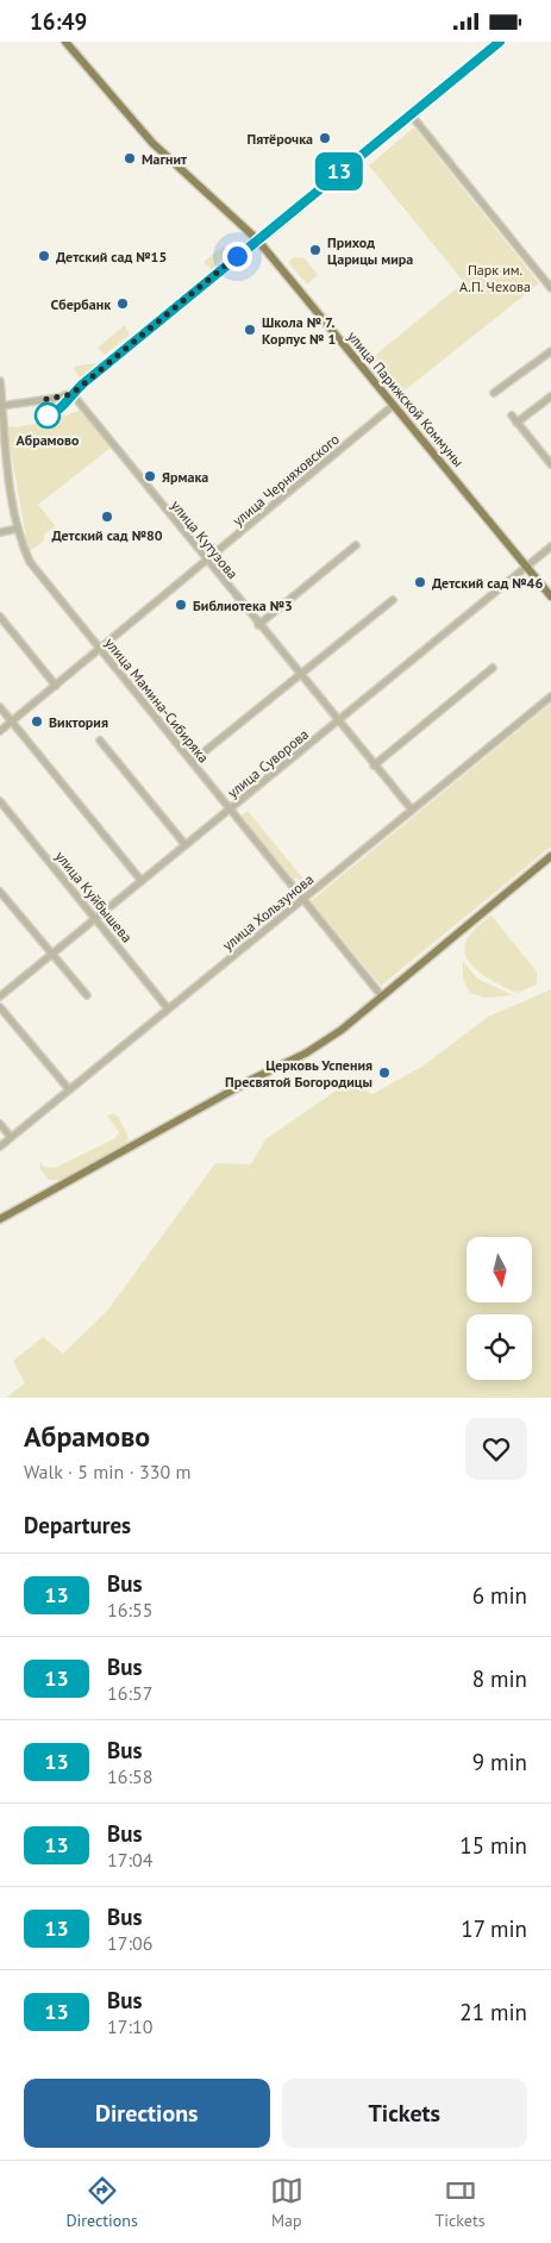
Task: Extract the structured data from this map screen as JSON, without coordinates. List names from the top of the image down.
{
  "streets": {
    "main road": ["улица Парижской Коммуны"],
    "street": [
      "улица Черняховского",
      "улица Кутузова",
      "улица Мамина-Сибиряка",
      "улица Суворова",
      "улица Куйбышева",
      "улица Хользунова"
    ]
  },
  "crossings": [
    ["улица Парижской Коммуны", "улица Черняховского"],
    ["улица Парижской Коммуны", "улица Суворова"],
    ["улица Черняховского", "улица Кутузова"],
    ["улица Черняховского", "улица Мамина-Сибиряка"],
    ["улица Кутузова", "улица Суворова"],
    ["улица Кутузова", "улица Хользунова"],
    ["улица Мамина-Сибиряка", "улица Суворова"],
    ["улица Мамина-Сибиряка", "улица Хользунова"],
    ["улица Суворова", "улица Куйбышева"],
    ["улица Куйбышева", "улица Хользунова"]
  ],
  "parks": ["Парк им. А.П. Чехова"],
  "places": [
    "Пятёрочка",
    "Магнит",
    "Приход Царицы мира",
    "Детский сад №15",
    "Сбербанк",
    "Школа № 7. Корпус № 1",
    "Абрамово",
    "Ярмака",
    "Детский сад №80",
    "Детский сад №46",
    "Библиотека №3",
    "Виктория",
    "Церковь Успения Пресвятой Богородицы"
  ],
  "lines": ["bus line 13"],
  "north": "bottom",
  "page": {
    "status": "16:49",
    "on_map": "13",
    "heading": [
      ["Абрамово", "Walk · 5 min · 330 m"],
      "Departures"
    ],
    "list": [
      {
        "mark": "13",
        "name": "Bus",
        "note": "16:55",
        "value": "6 min"
      },
      {
        "mark": "13",
        "name": "Bus",
        "note": "16:57",
        "value": "8 min"
      },
      {
        "mark": "13",
        "name": "Bus",
        "note": "16:58",
        "value": "9 min"
      },
      {
        "mark": "13",
        "name": "Bus",
        "note": "17:04",
        "value": "15 min"
      },
      {
        "mark": "13",
        "name": "Bus",
        "note": "17:06",
        "value": "17 min"
      },
      {
        "mark": "13",
        "name": "Bus",
        "note": "17:10",
        "value": "21 min"
      }
    ],
    "buttons": ["Directions", "Tickets"],
    "tabs": ["Directions", "Map", "Tickets"]
  }
}
